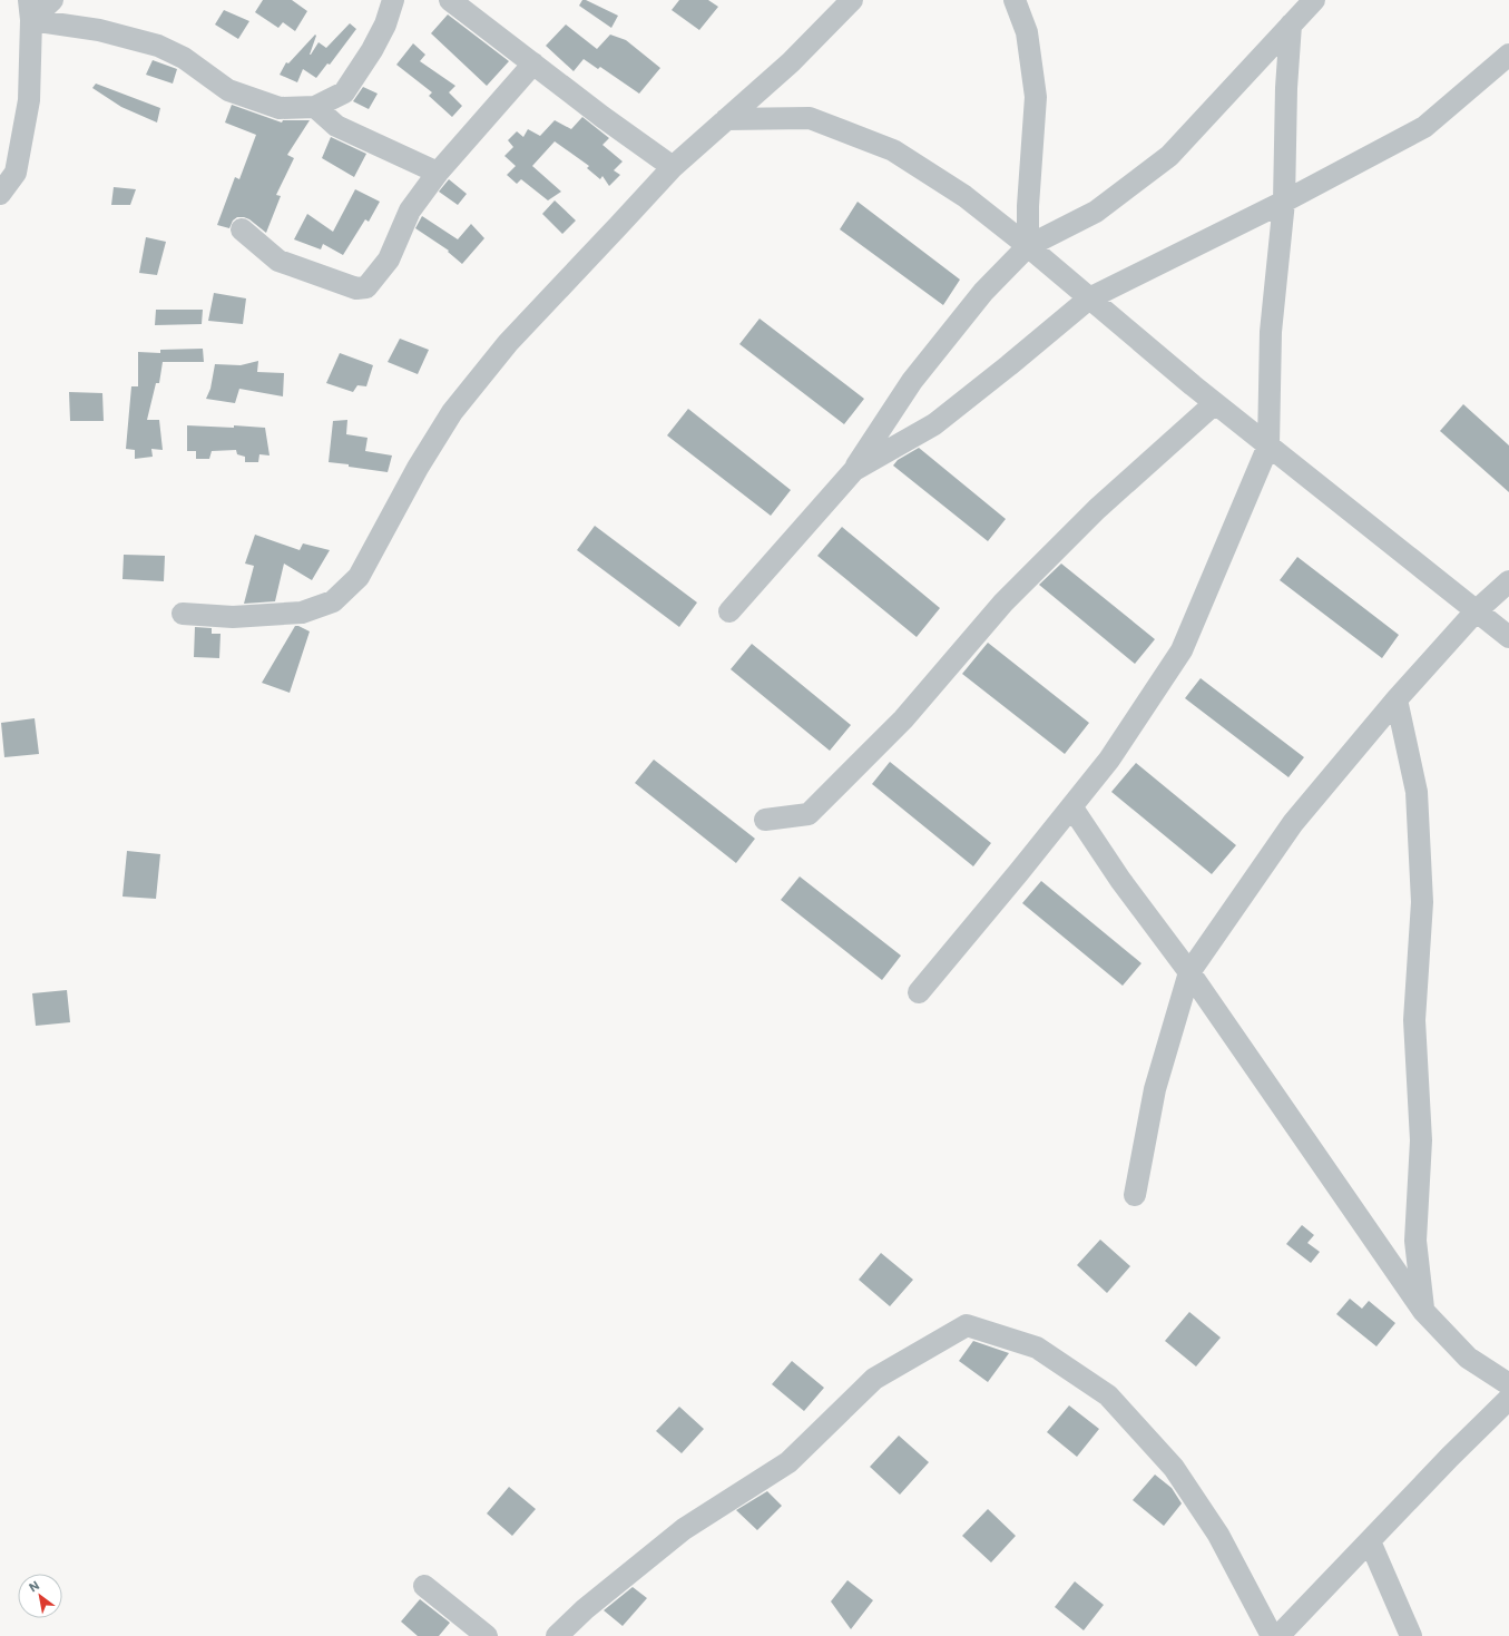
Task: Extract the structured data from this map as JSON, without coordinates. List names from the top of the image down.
{
  "north": "top left"
}
